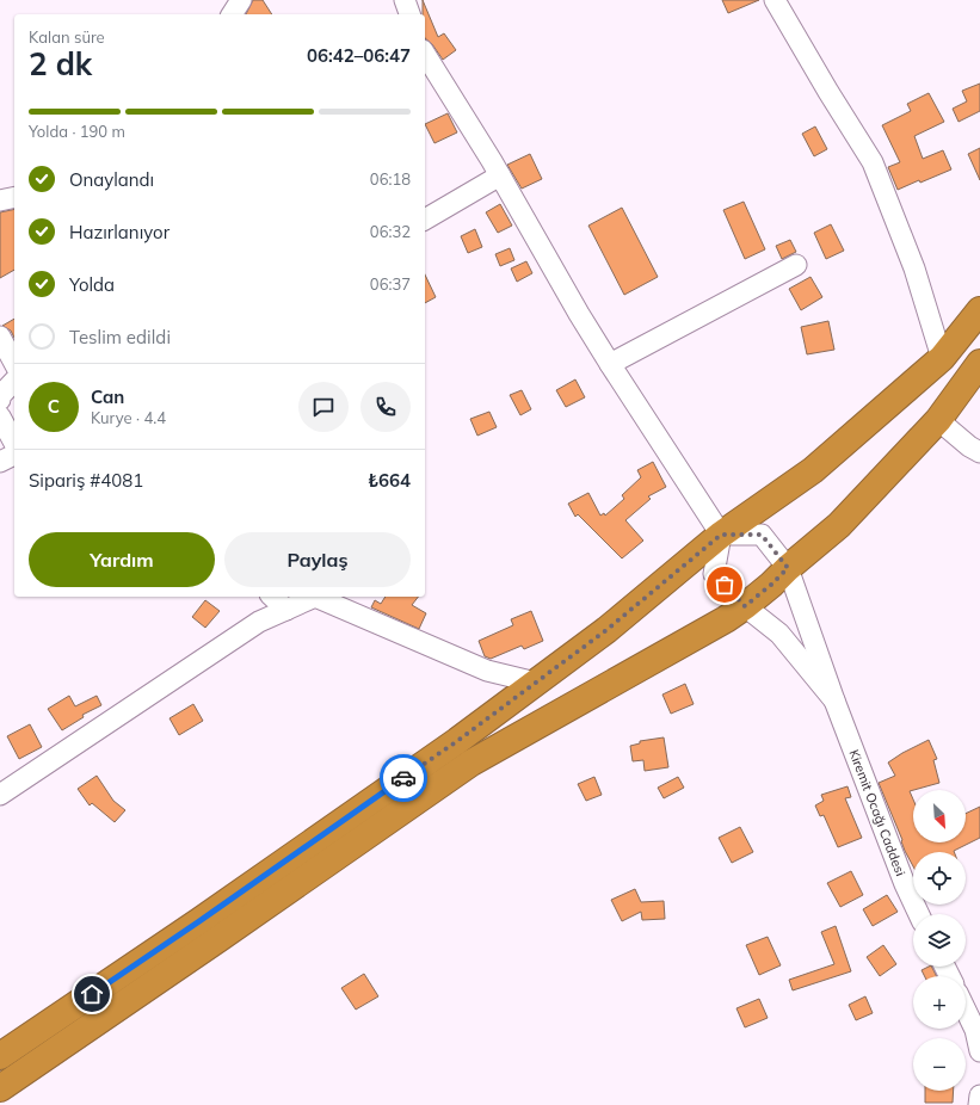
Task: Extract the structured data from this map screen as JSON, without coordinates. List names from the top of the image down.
{
  "streets": {
    "street": ["Kiremit Ocağı Caddesi"]
  },
  "north": "bottom right",
  "page": {
    "heading": ["2 dk", "Kalan süre", "06:42–06:47"],
    "panel": [
      "Can",
      "Kurye · 4.4",
      "Sipariş #4081",
      "₺664"
    ],
    "bar": "Yolda · 190 m",
    "list": [
      ["Onaylandı", "06:18"],
      ["Hazırlanıyor", "06:32"],
      ["Yolda", "06:37"],
      "Teslim edildi"
    ],
    "round": "C",
    "buttons": ["Yardım", "Paylaş"],
    "map_buttons": ["+", "−"]
  }
}
